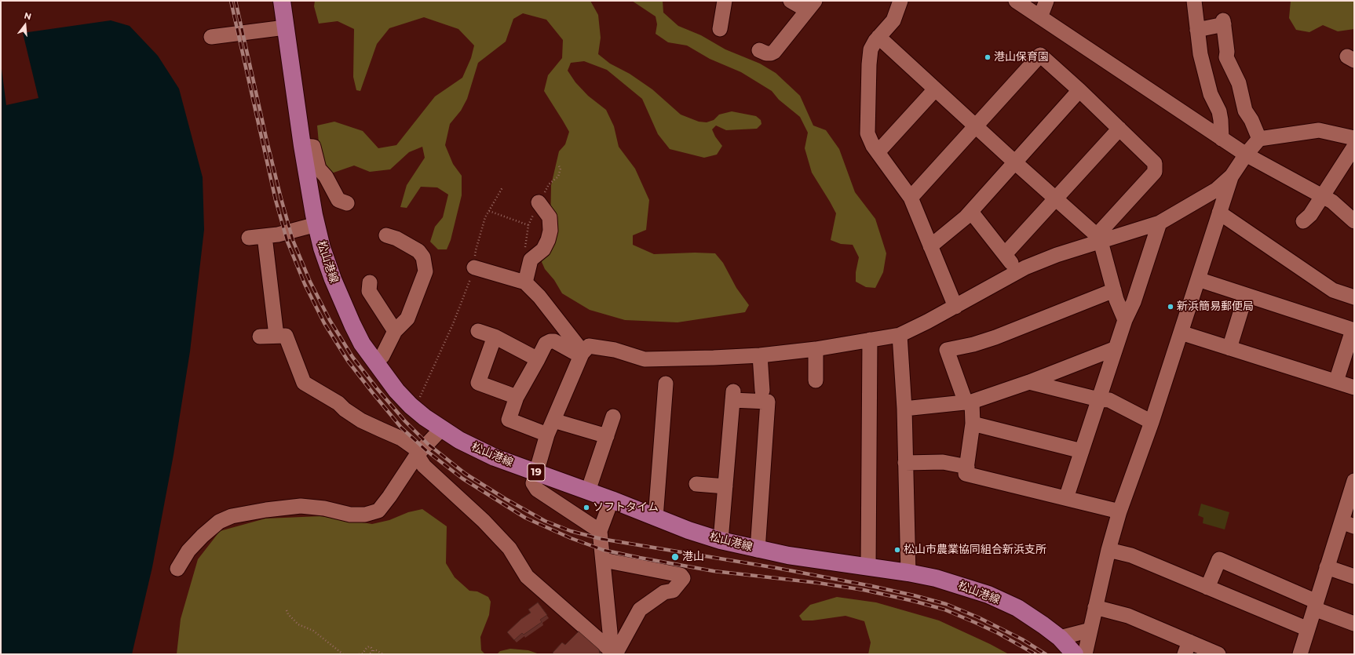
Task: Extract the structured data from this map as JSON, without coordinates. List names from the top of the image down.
{
  "streets": {
    "main road": ["松山港線", "19"]
  },
  "places": [
    "港山保育園",
    "新浜簡易郵便局",
    "ソフトタイム",
    "松山市農業協同組合新浜支所",
    "港山"
  ],
  "north": "top"
}
